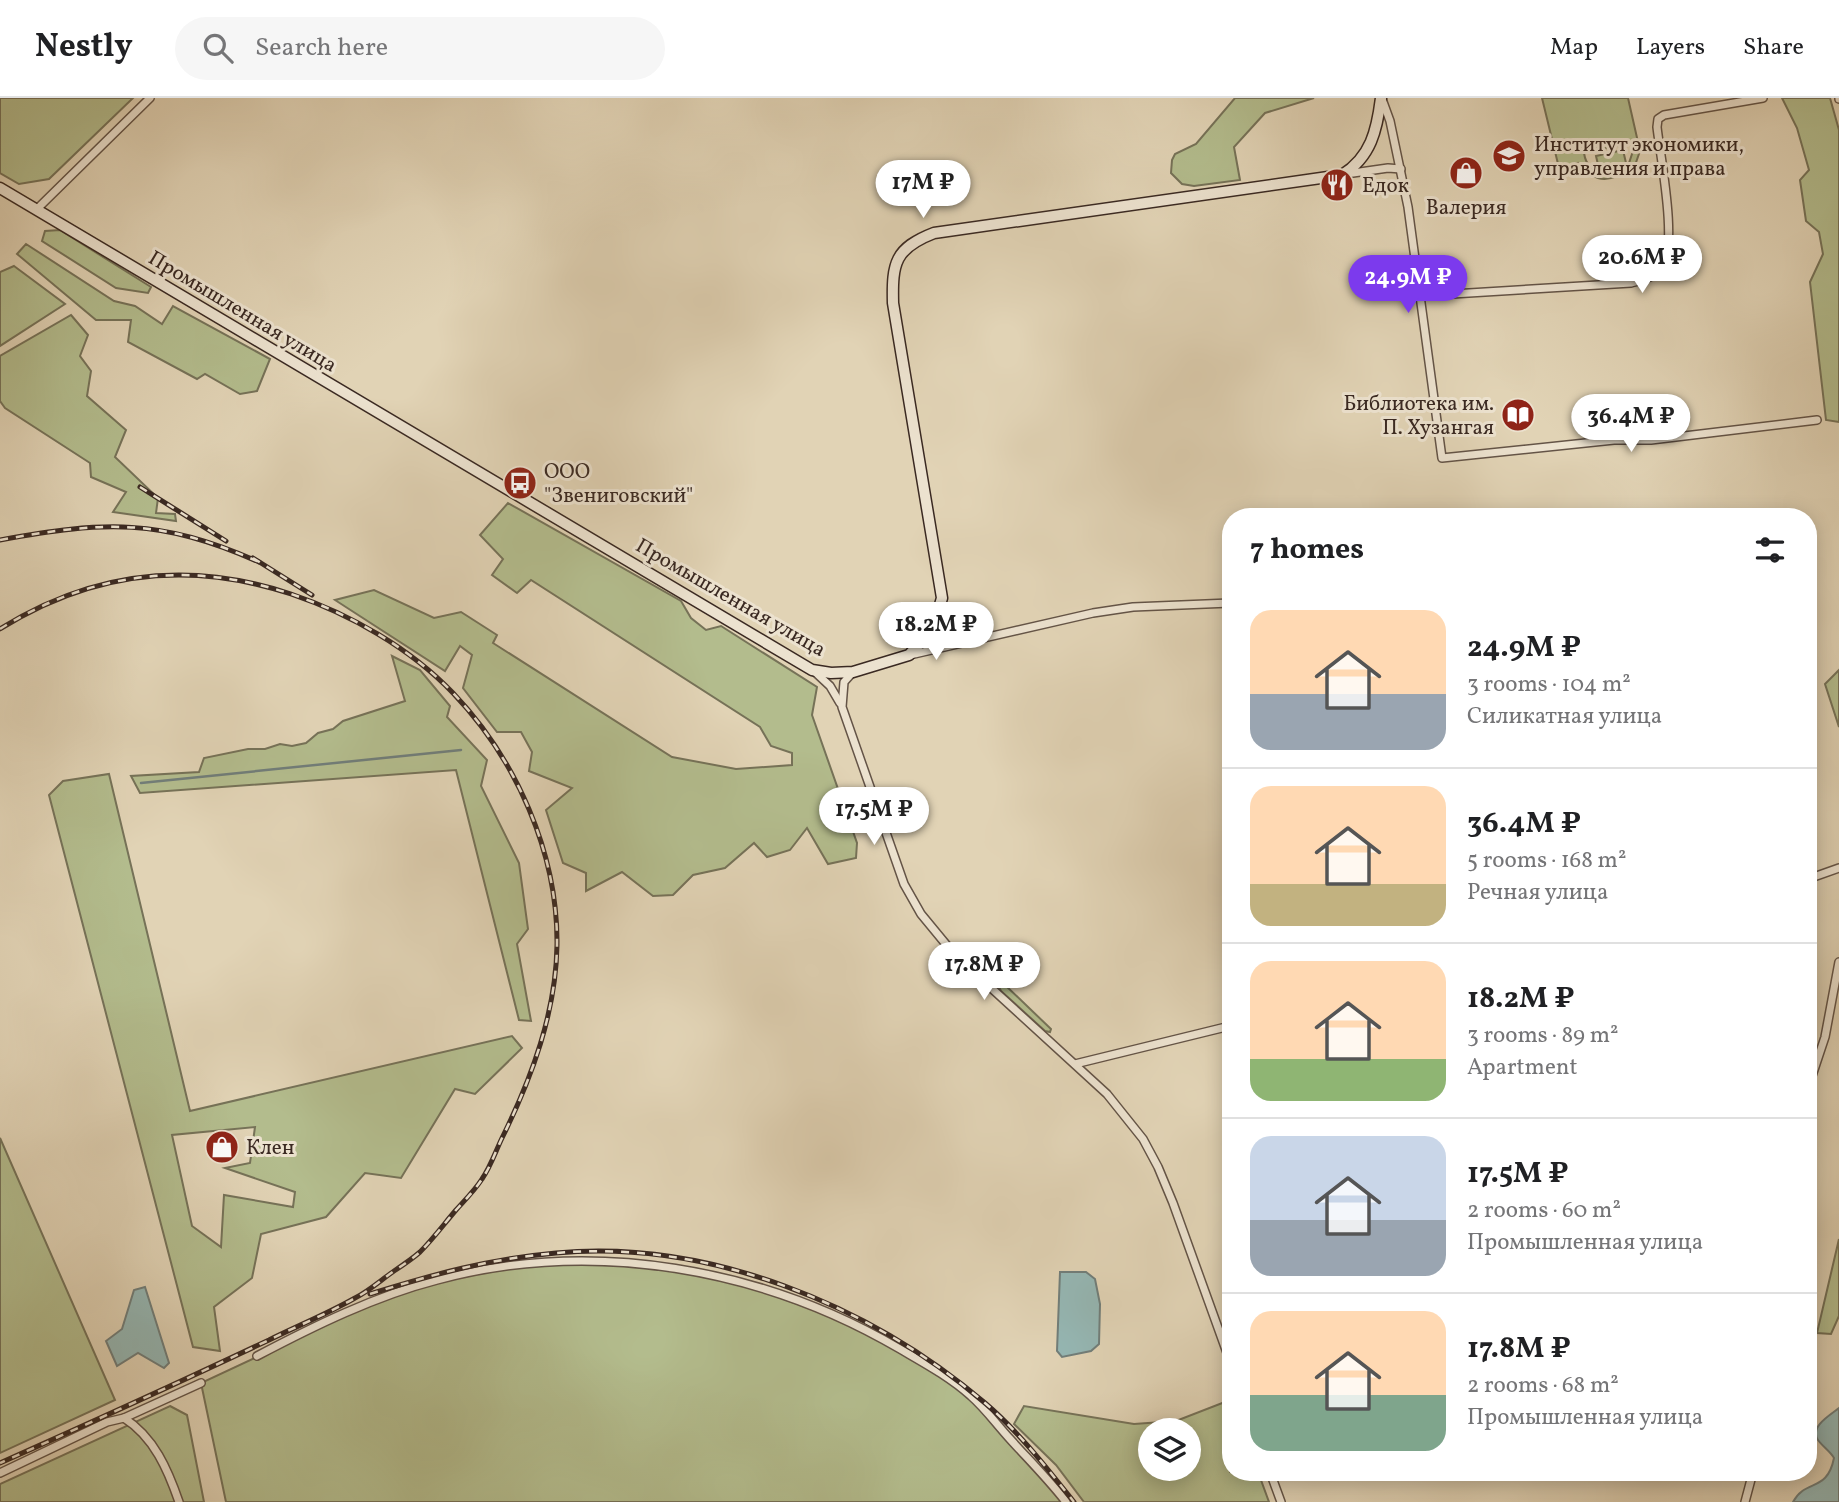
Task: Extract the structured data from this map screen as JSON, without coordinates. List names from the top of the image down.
{
  "streets": {
    "street": ["Промышленная улица"]
  },
  "places": {
    "school or university": ["Институт экономики, управления и права"],
    "shop": ["Валерия", "Клен"],
    "restaurant": ["Едок"],
    "library": ["Библиотека им. П. Хузангая"],
    "bus stop": ["ООО \"Звениговский\""]
  },
  "page": {
    "header": "Nestly",
    "search": "Search here",
    "nav": ["Map", "Layers", "Share"],
    "price": [
      "17M ₽",
      "20.6M ₽",
      "24.9M ₽",
      "36.4M ₽",
      "18.2M ₽",
      "17.5M ₽",
      "17.8M ₽"
    ],
    "heading": "7 homes",
    "list": [
      {
        "name": "24.9M ₽",
        "note": "3 rooms · 104 m² · Силикатная улица"
      },
      {
        "name": "36.4M ₽",
        "note": "5 rooms · 168 m² · Речная улица"
      },
      {
        "name": "18.2M ₽",
        "note": "3 rooms · 89 m² · Apartment"
      },
      {
        "name": "17.5M ₽",
        "note": "2 rooms · 60 m² · Промышленная улица"
      },
      {
        "name": "17.8M ₽",
        "note": "2 rooms · 68 m² · Промышленная улица"
      }
    ]
  }
}
